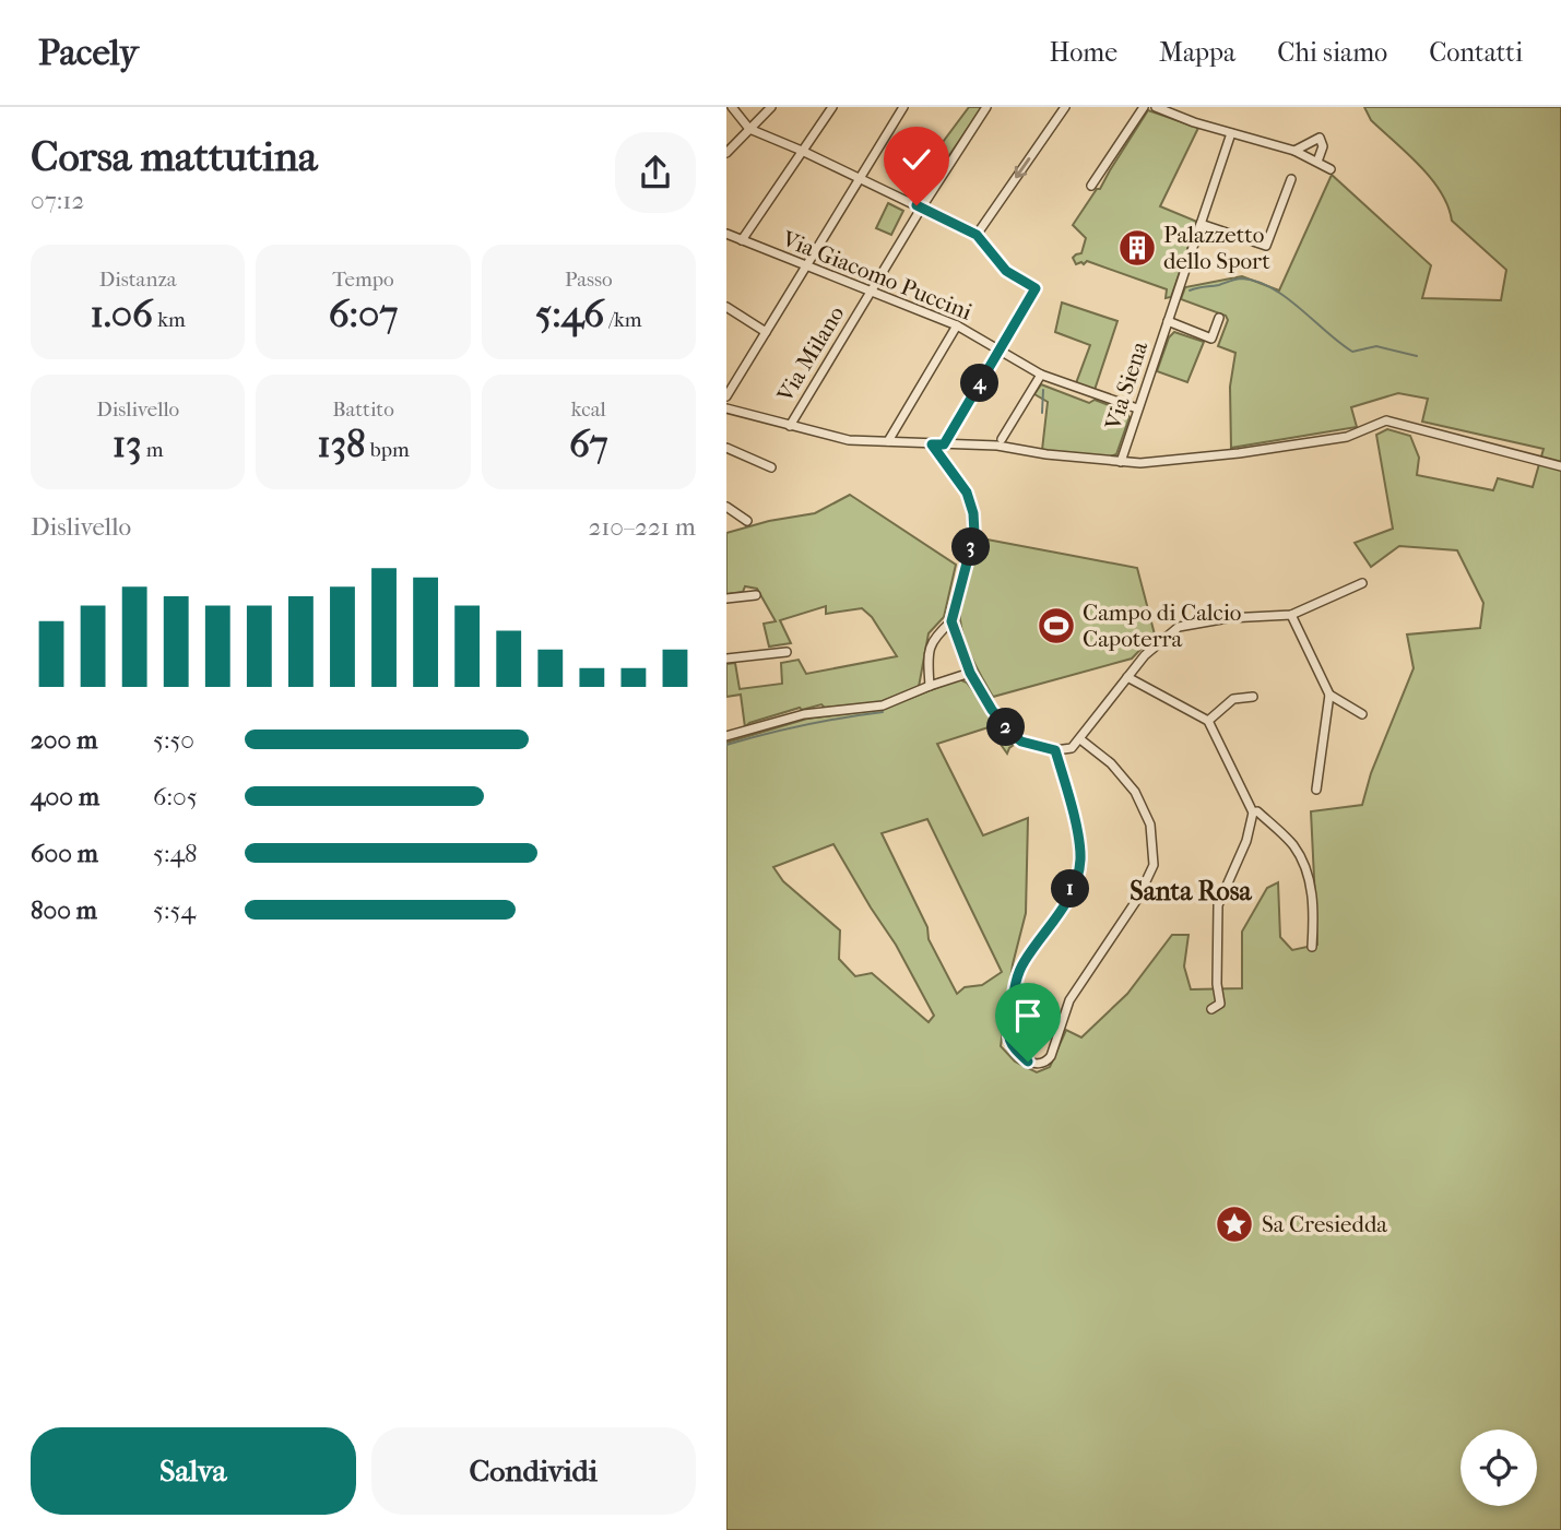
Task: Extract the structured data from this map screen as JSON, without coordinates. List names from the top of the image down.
{
  "streets": {
    "street": ["Via Giacomo Puccini", "Via Milano", "Via Siena"]
  },
  "crossings": [
    ["Via Giacomo Puccini", "Via Milano"],
    ["Via Giacomo Puccini", "Via Siena"]
  ],
  "districts": ["Santa Rosa"],
  "places": {
    "building": ["Palazzetto dello Sport"],
    "sports": ["Campo di Calcio Capoterra"],
    "place": ["Sa Cresiedda"]
  },
  "page": {
    "header": "Pacely",
    "nav": [
      "Home",
      "Mappa",
      "Chi siamo",
      "Contatti"
    ],
    "heading": ["Corsa mattutina", "07:12"],
    "stats": [
      ["Distanza", "1.06 km"],
      ["Tempo", "6:07"],
      ["Passo", "5:46 /km"],
      ["Dislivello", "13 m"],
      ["Battito", "138 bpm"],
      ["kcal", "67"]
    ],
    "pins": [
      "4",
      "3",
      "2",
      "1"
    ],
    "chart": ["Dislivello", "210–221 m"],
    "list": [
      {
        "name": "200 m",
        "note": "5:50"
      },
      {
        "name": "400 m",
        "note": "6:05"
      },
      {
        "name": "600 m",
        "note": "5:48"
      },
      {
        "name": "800 m",
        "note": "5:54"
      }
    ],
    "buttons": ["Salva", "Condividi"]
  }
}
